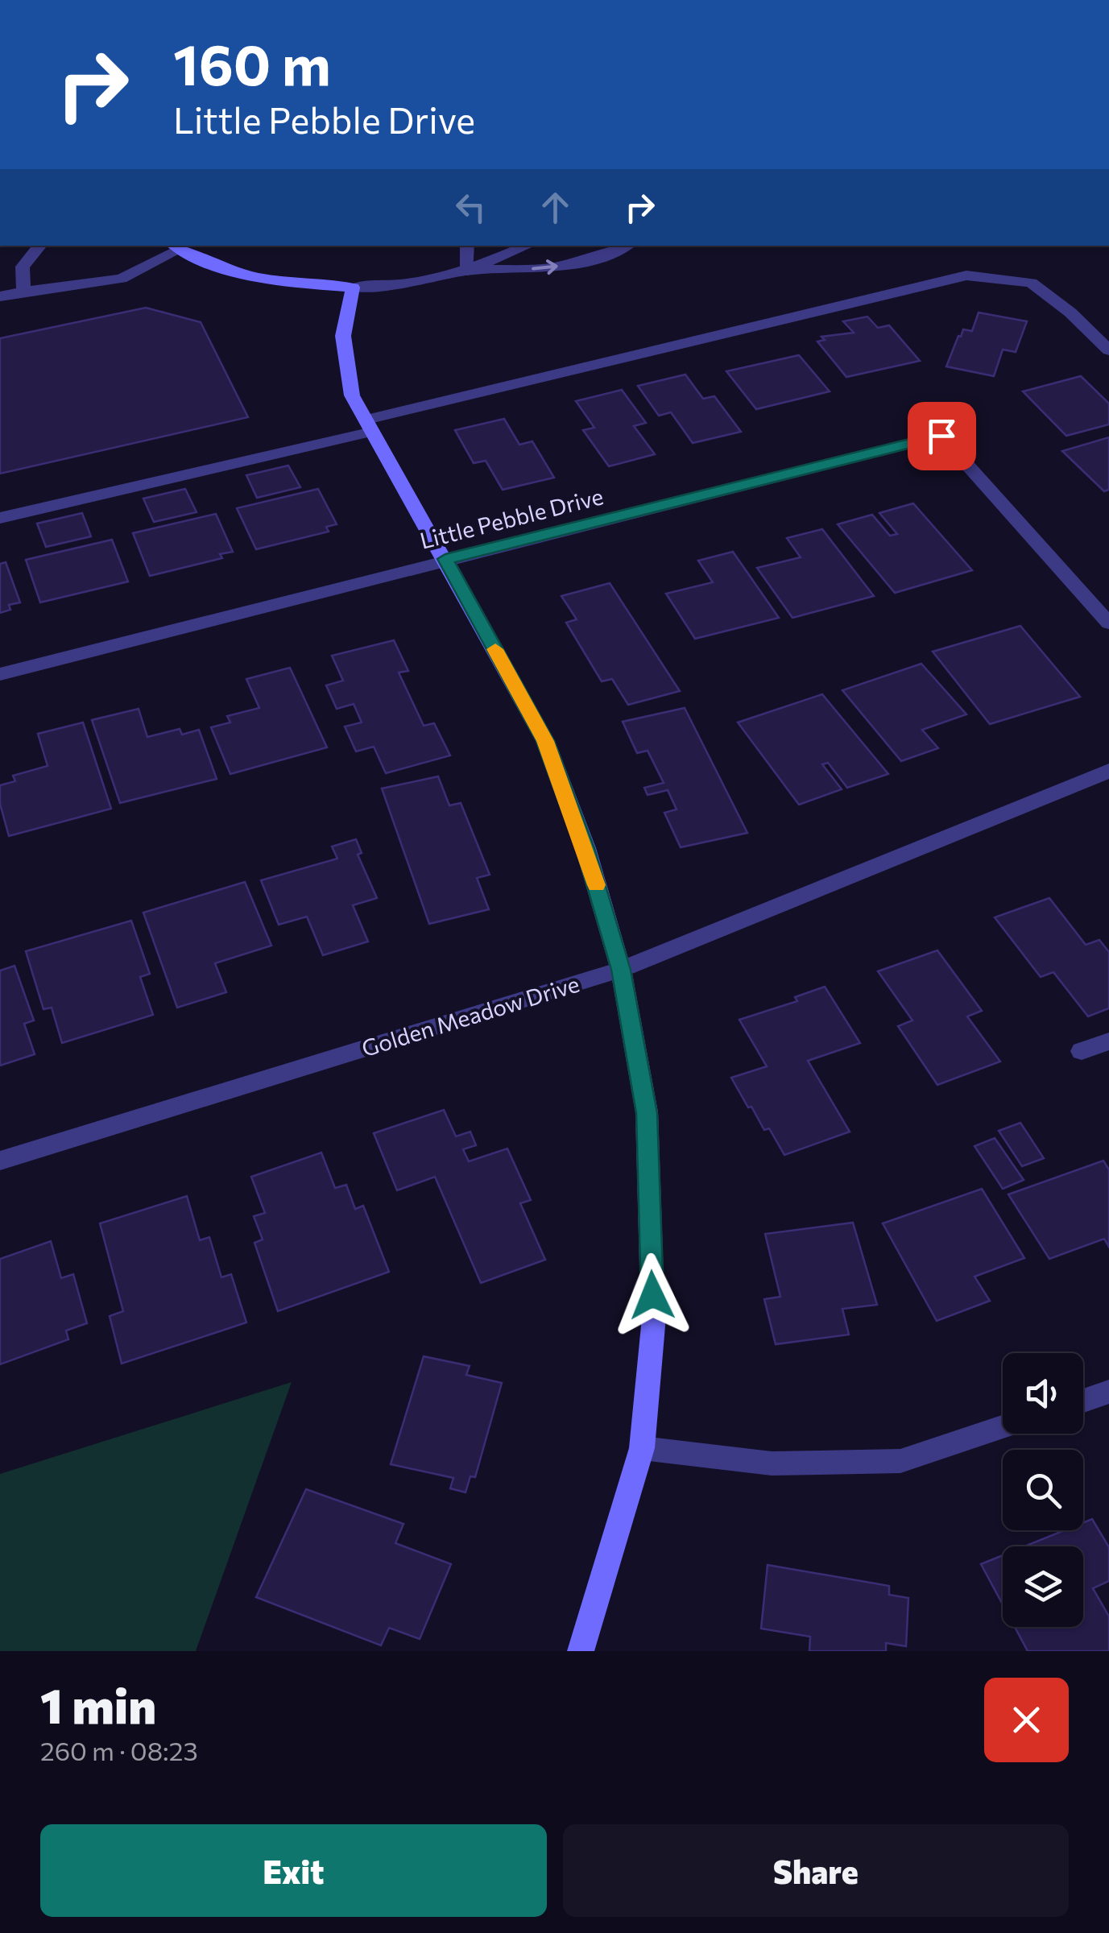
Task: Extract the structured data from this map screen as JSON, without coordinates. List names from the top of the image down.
{
  "streets": {
    "street": ["Little Pebble Drive", "Golden Meadow Drive"]
  },
  "page": {
    "turn": ["160 m", "Little Pebble Drive"],
    "heading": ["1 min", "260 m · 08:23"],
    "buttons": ["Exit", "Share"]
  }
}
